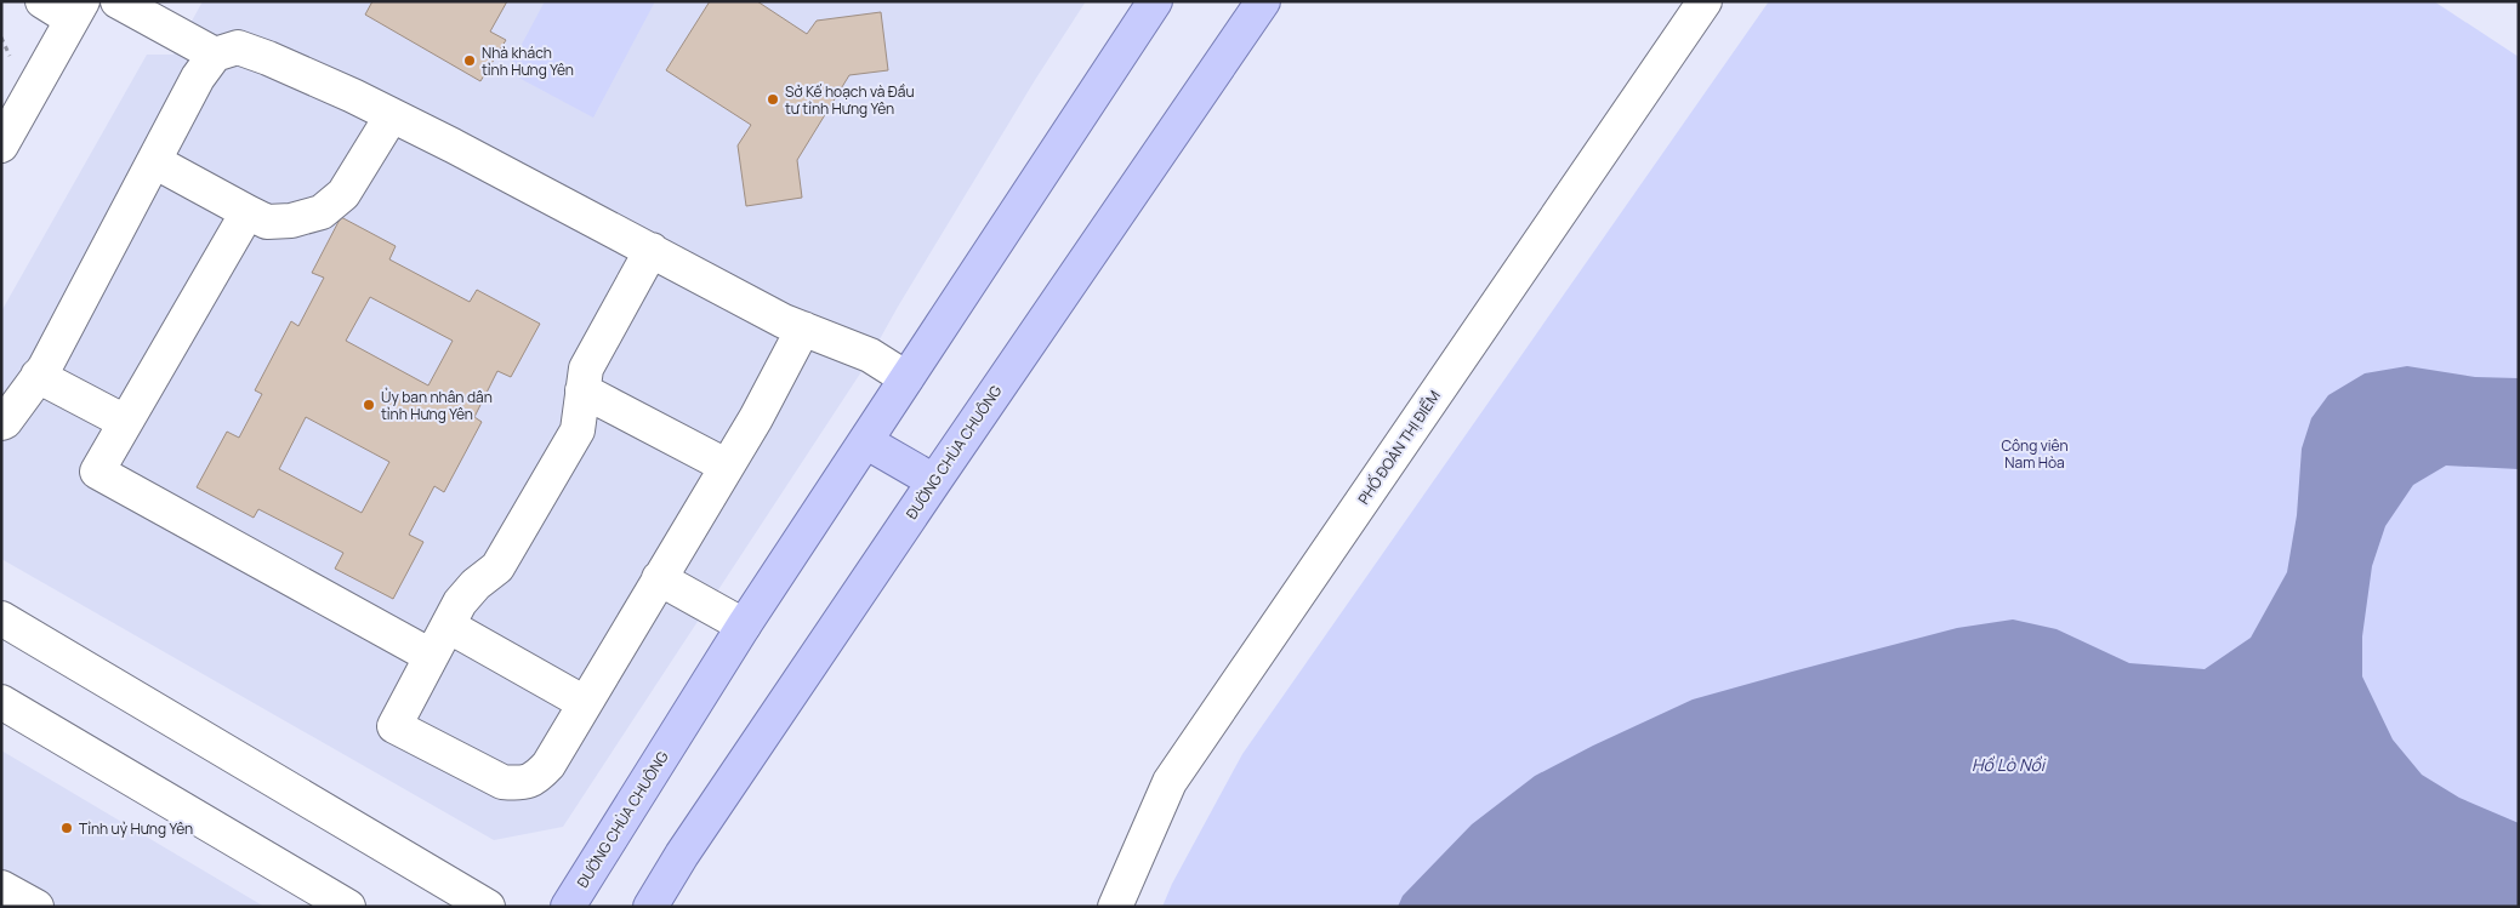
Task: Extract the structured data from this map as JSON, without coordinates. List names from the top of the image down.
{
  "streets": {
    "main road": ["ĐƯỜNG CHÙA CHUÔNG"],
    "street": ["PHỐ ĐOÀN THỊ ĐIỂM"]
  },
  "water": ["Hồ Lò Nồi"],
  "parks": ["Công viên Nam Hòa"],
  "places": [
    "Nhà khách tỉnh Hưng Yên",
    "Sở Kế hoạch và Đầu tư tỉnh Hưng Yên",
    "Ủy ban nhân dân tỉnh Hưng Yên",
    "Tỉnh uỷ Hưng Yên"
  ]
}
